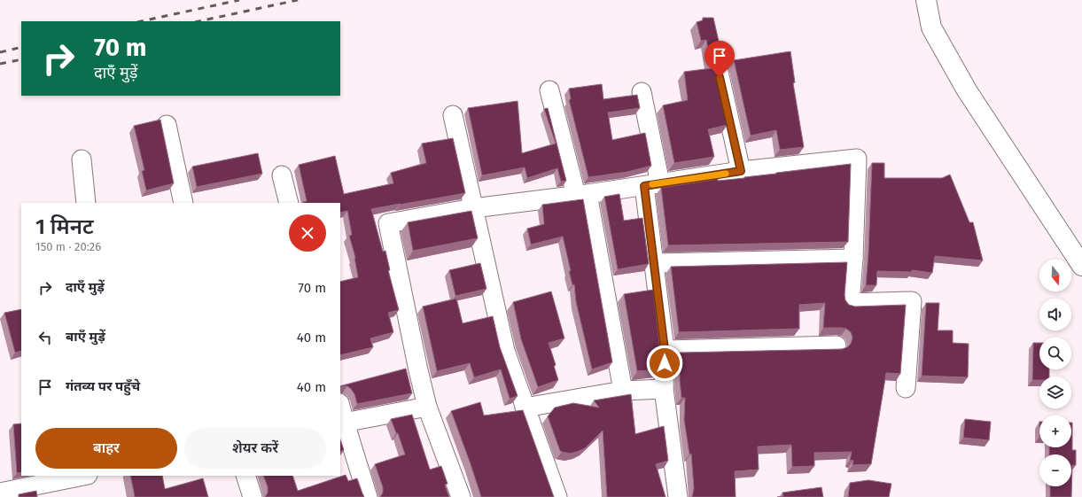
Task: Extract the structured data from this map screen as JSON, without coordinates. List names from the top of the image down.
{
  "north": "bottom",
  "page": {
    "turn": ["70 m", "दाएँ मुड़ें"],
    "heading": ["1 मिनट", "150 m · 20:26"],
    "map_buttons": ["+", "−"],
    "list": [
      {
        "name": "दाएँ मुड़ें",
        "value": "70 m"
      },
      {
        "name": "बाएँ मुड़ें",
        "value": "40 m"
      },
      {
        "name": "गंतव्य पर पहुँचे",
        "value": "40 m"
      }
    ],
    "buttons": ["बाहर", "शेयर करें"]
  }
}
